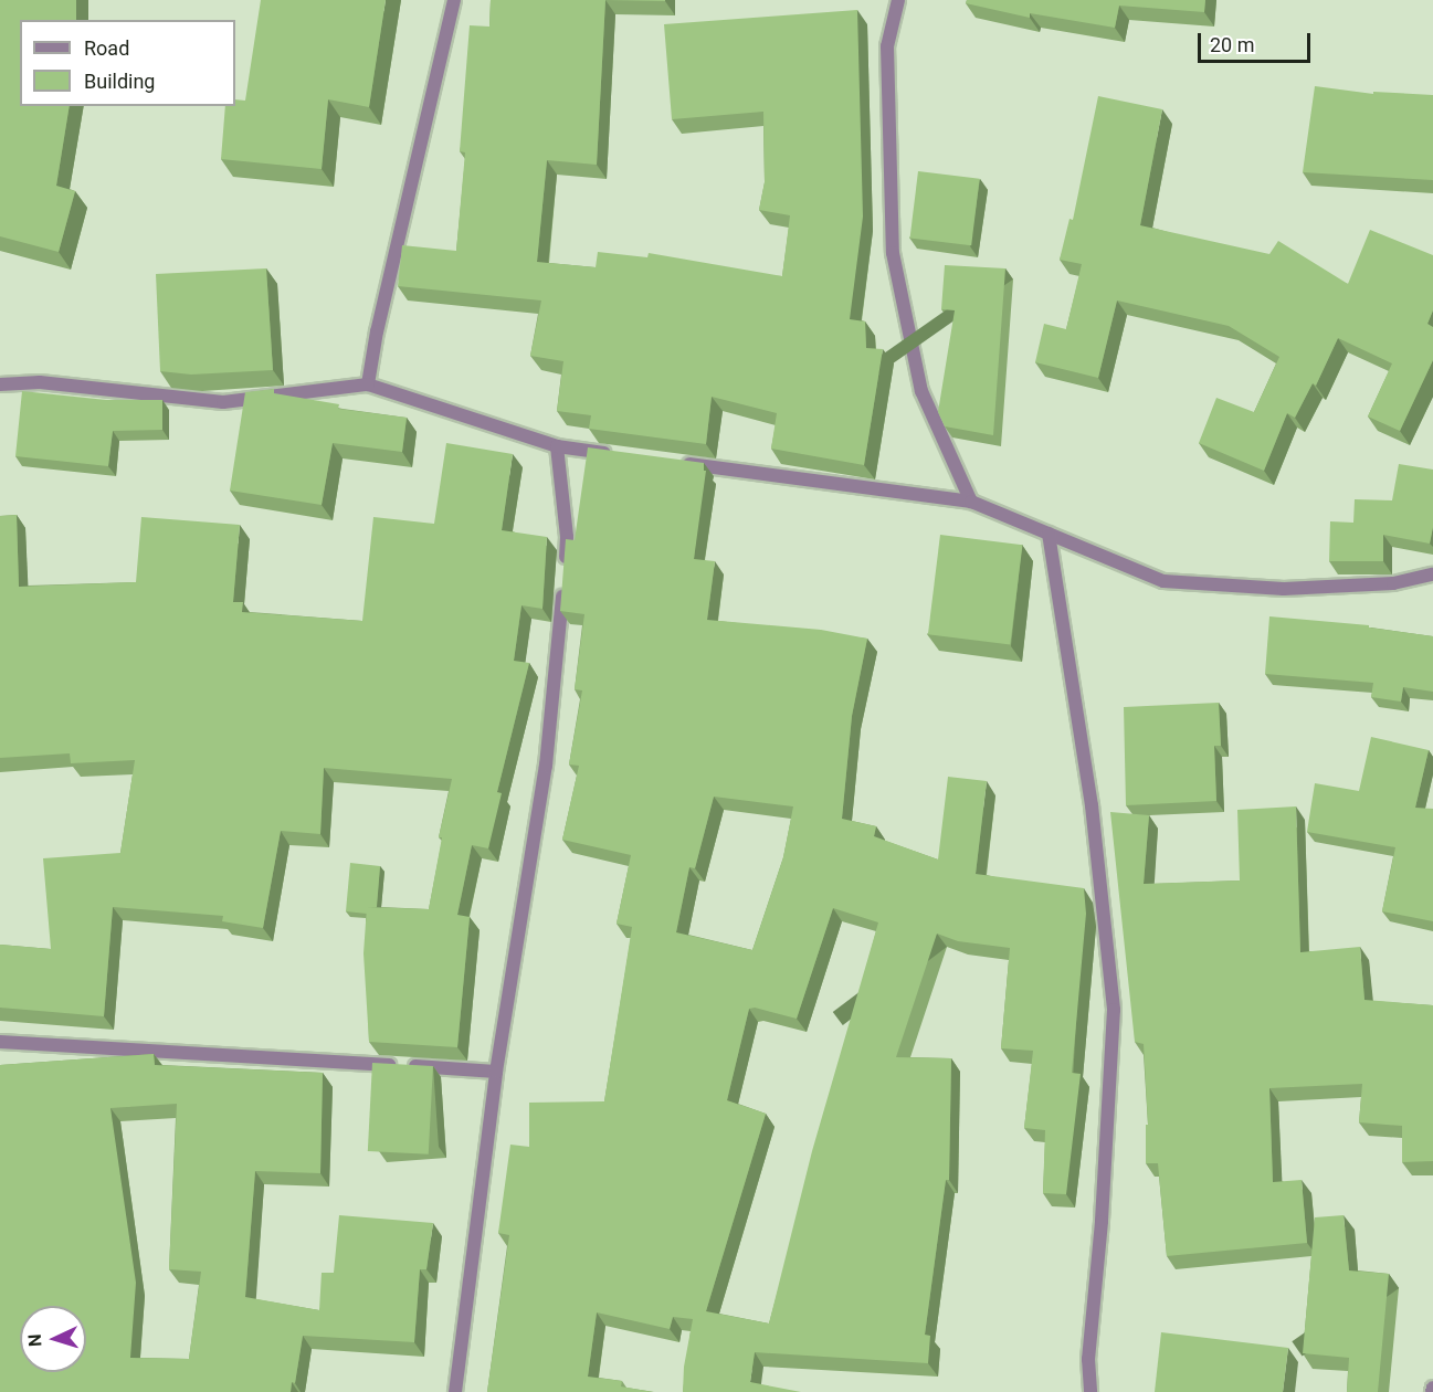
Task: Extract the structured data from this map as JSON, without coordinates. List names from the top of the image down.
{
  "legend": ["Road", "Building"],
  "scale_bar": "20 m",
  "north": "left"
}
